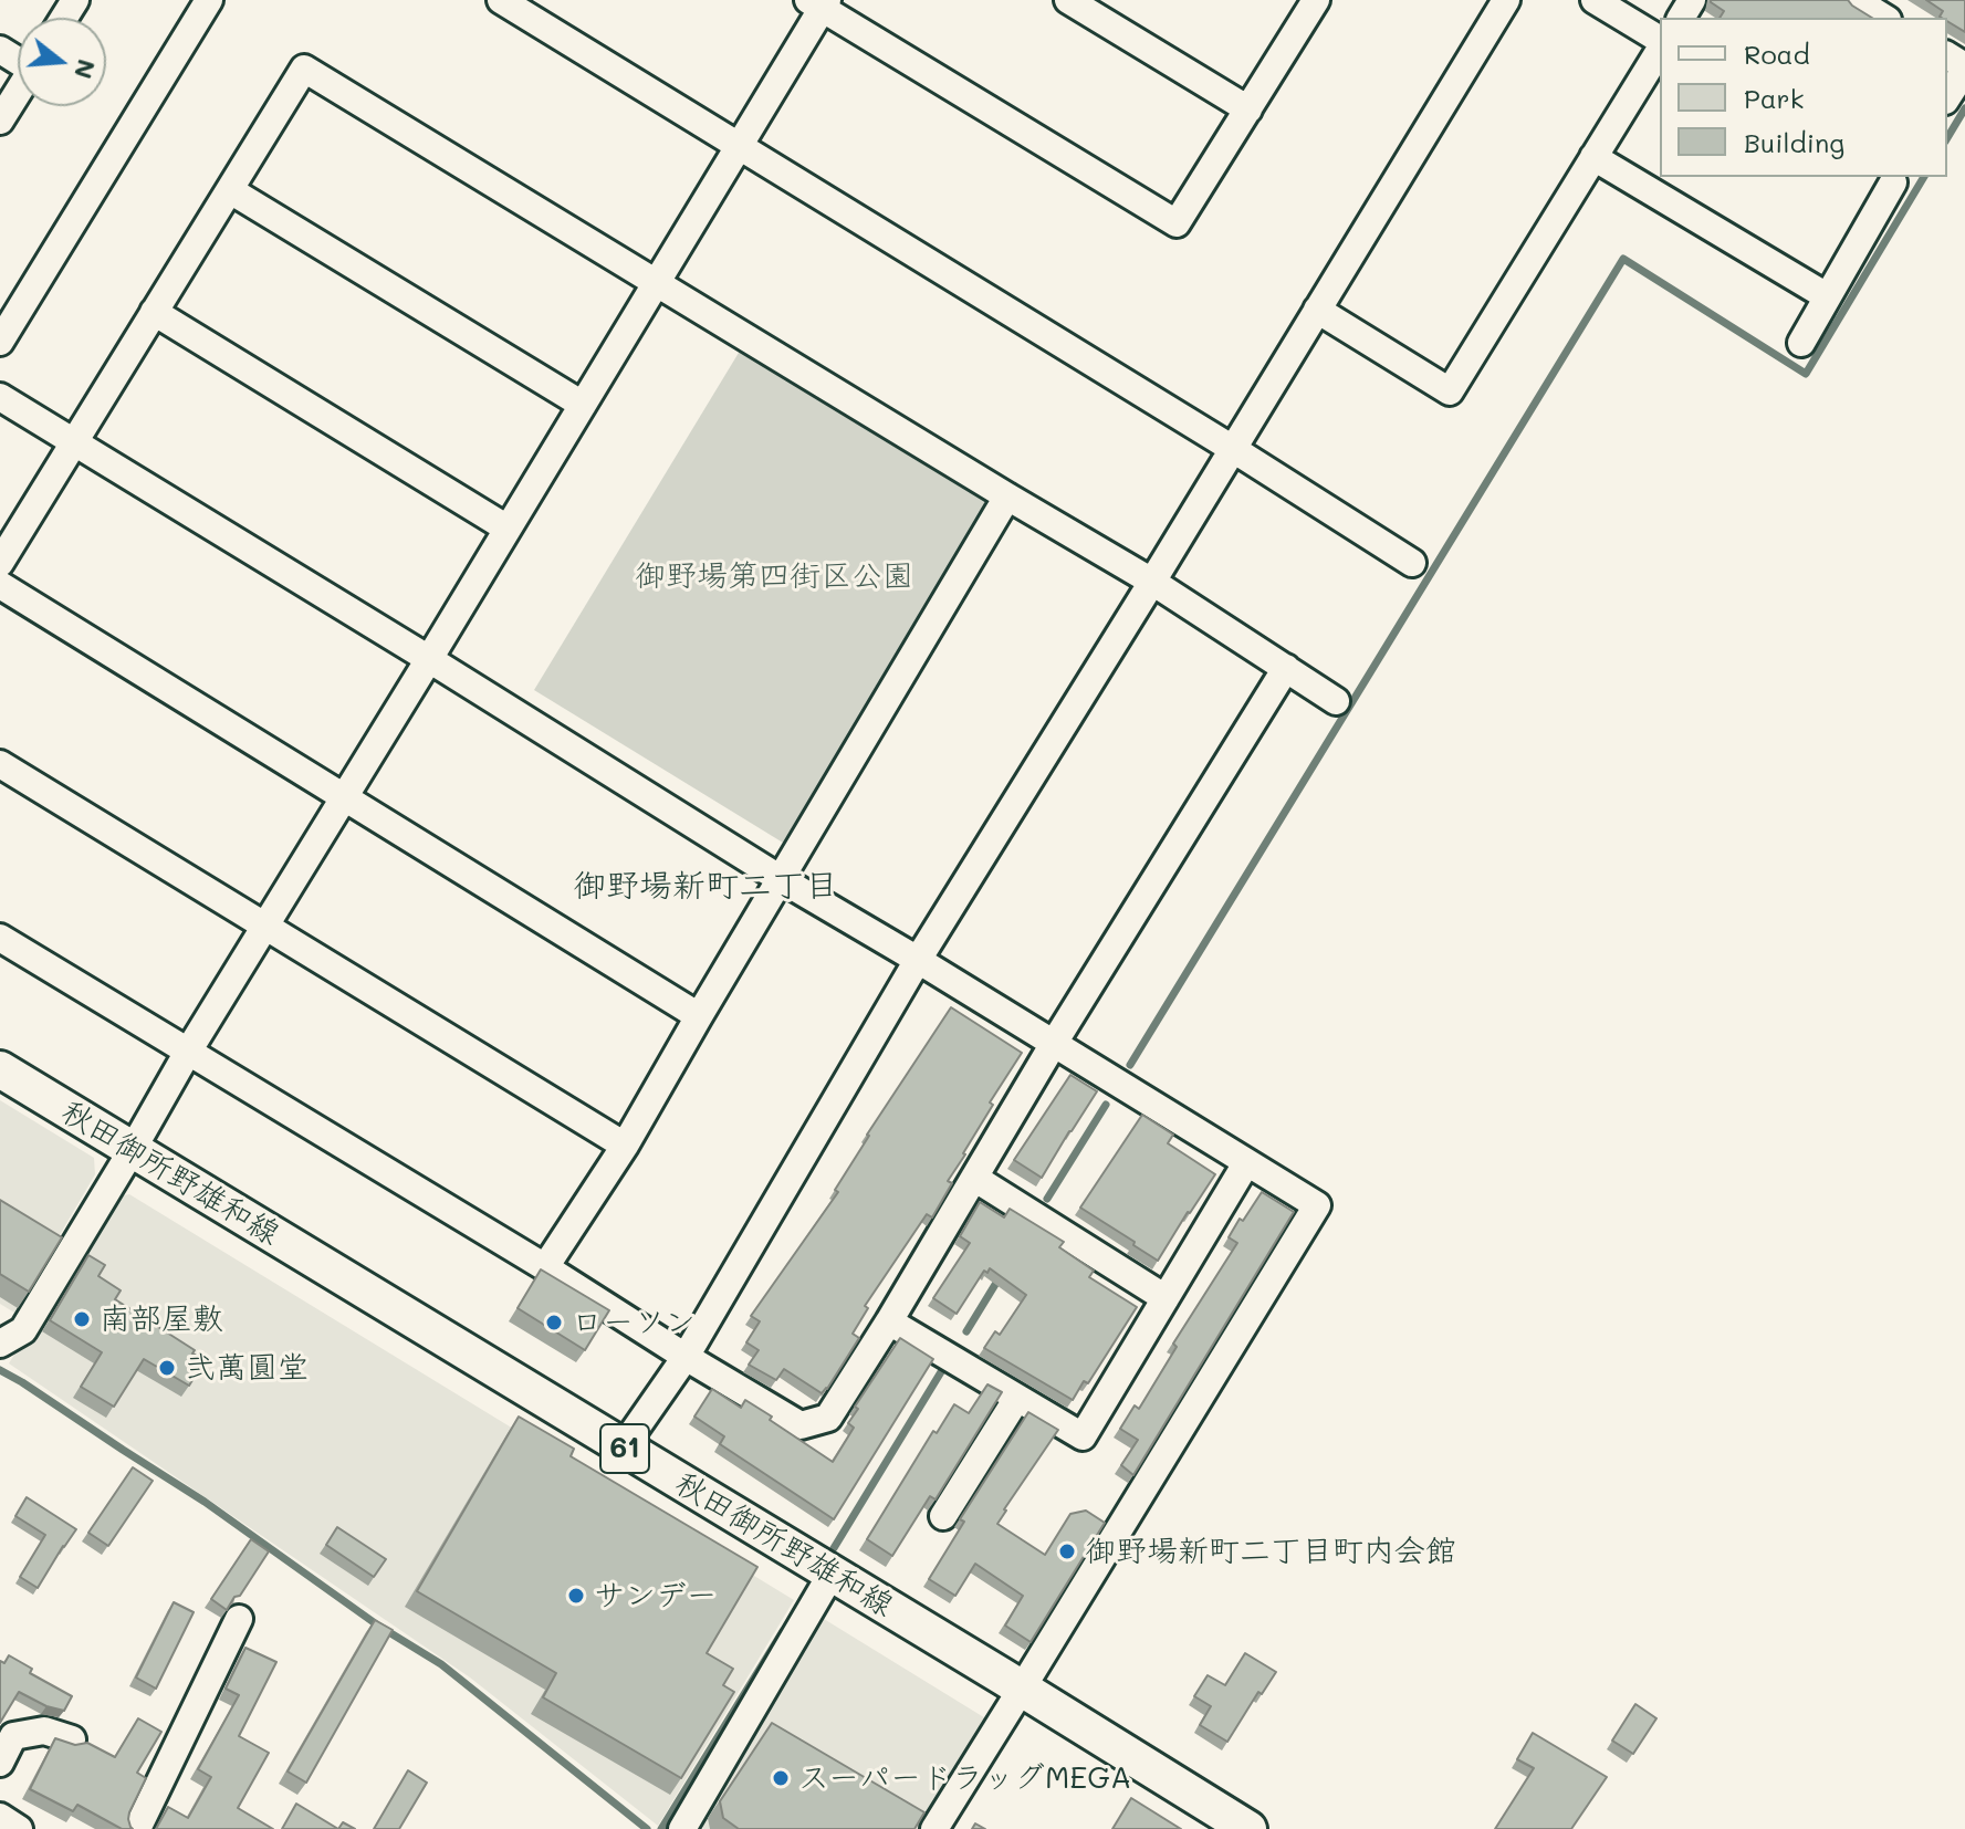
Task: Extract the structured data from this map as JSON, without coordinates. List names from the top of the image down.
{
  "streets": {
    "main road": ["秋田御所野雄和線", "61"]
  },
  "districts": ["御野場新町二丁目"],
  "parks": ["御野場第四街区公園"],
  "places": [
    "南部屋敷",
    "ローソン",
    "弐萬圓堂",
    "御野場新町二丁目町内会館",
    "サンデー",
    "スーパードラッグMEGA"
  ],
  "legend": ["Road", "Park", "Building"],
  "north": "right"
}
